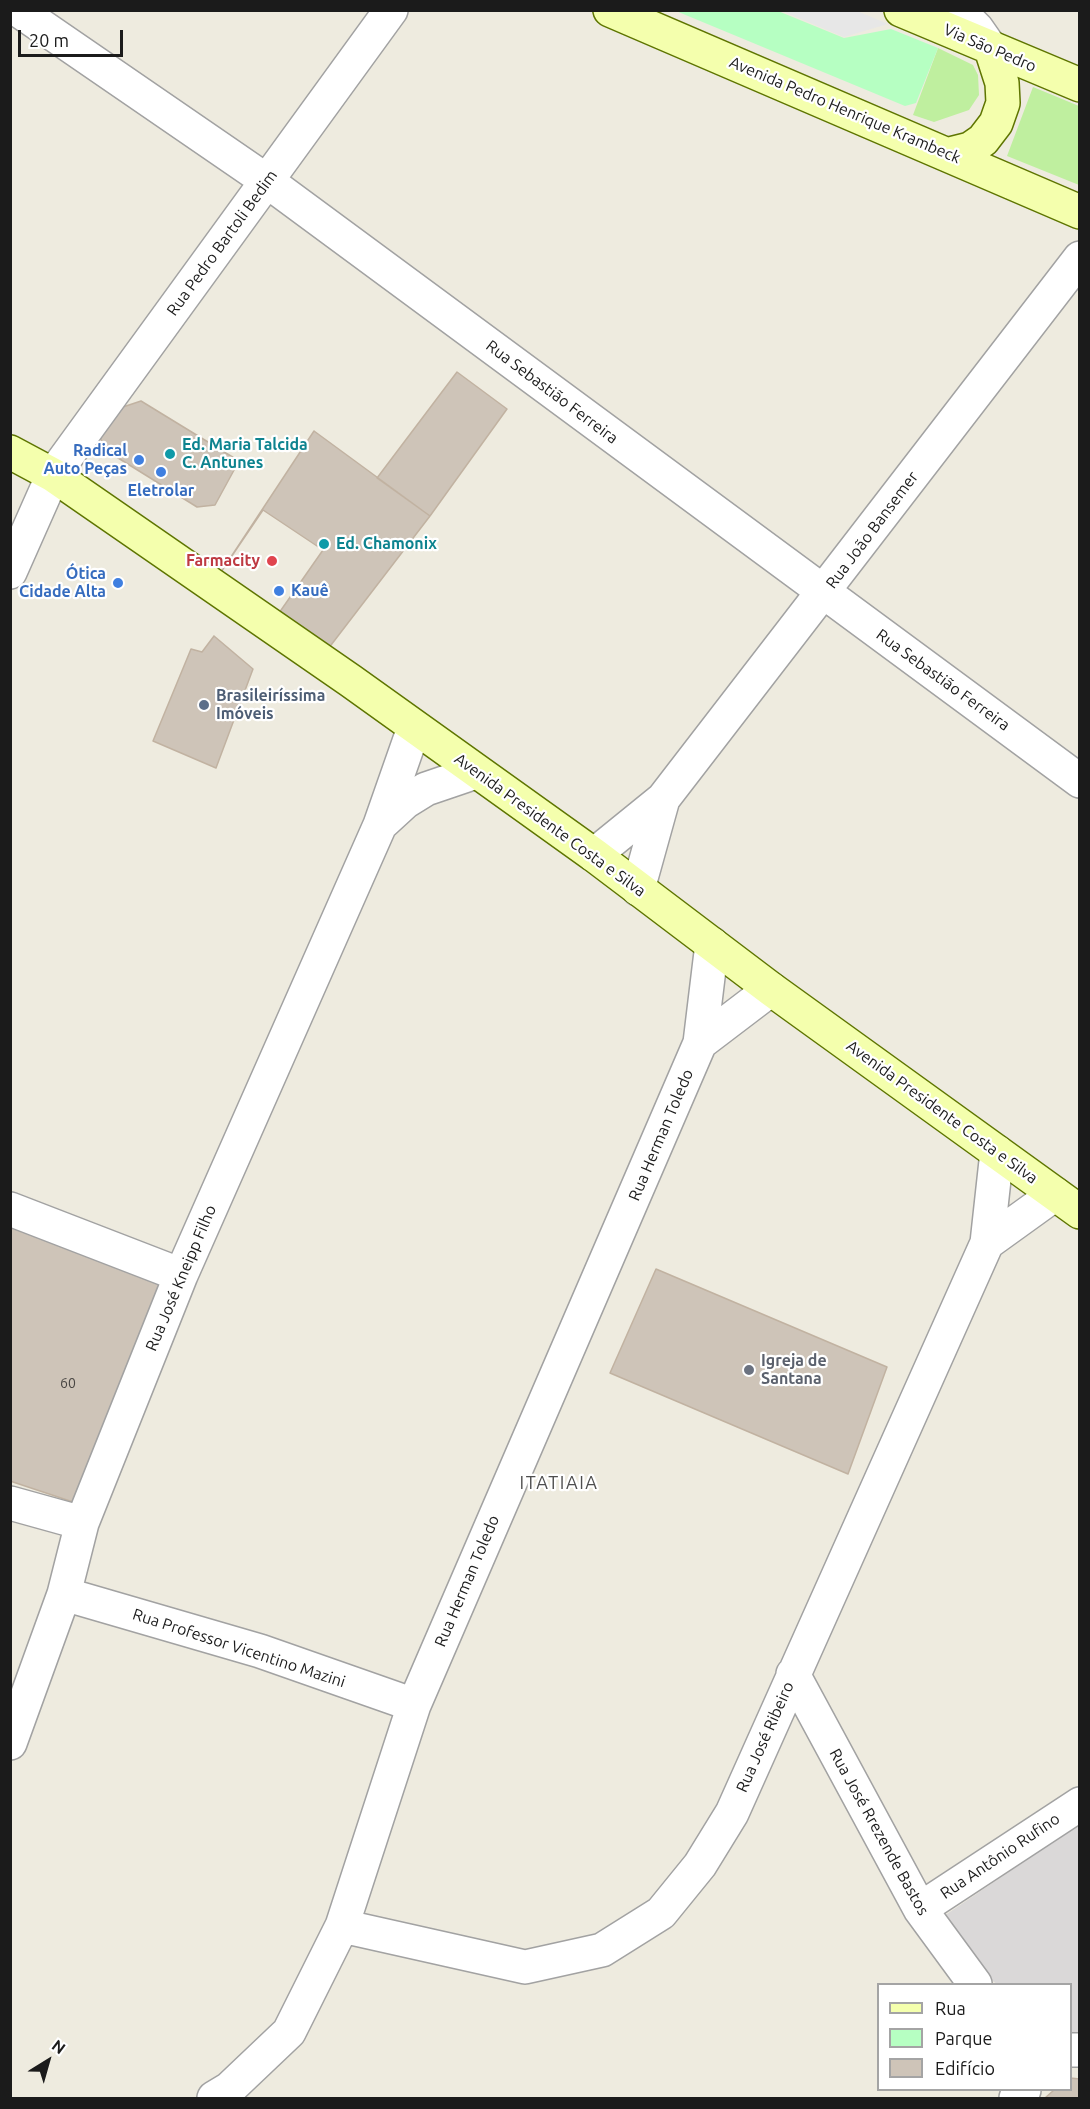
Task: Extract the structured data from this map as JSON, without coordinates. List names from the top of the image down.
{
  "streets": {
    "main road": ["Via São Pedro", "Avenida Pedro Henrique Krambeck", "Avenida Presidente Costa e Silva"],
    "street": [
      "Rua Pedro Bartoli Bedim",
      "Rua Sebastião Ferreira",
      "Rua João Bansemer",
      "Rua Herman Toledo",
      "Rua José Kneipp Filho",
      "Rua Professor Vicentino Mazini",
      "Rua José Ribeiro",
      "Rua José Rrezende Bastos",
      "Rua Antônio Rufino"
    ]
  },
  "crossings": [
    ["Rua Pedro Bartoli Bedim", "Rua Sebastião Ferreira"],
    ["Rua Pedro Bartoli Bedim", "Avenida Presidente Costa e Silva"],
    ["Rua Sebastião Ferreira", "Rua João Bansemer"],
    ["Rua João Bansemer", "Avenida Presidente Costa e Silva"],
    ["Avenida Presidente Costa e Silva", "Rua Herman Toledo"],
    ["Avenida Presidente Costa e Silva", "Rua José Kneipp Filho"],
    ["Avenida Presidente Costa e Silva", "Rua José Ribeiro"],
    ["Rua Herman Toledo", "Rua Professor Vicentino Mazini"],
    ["Rua Herman Toledo", "Rua José Ribeiro"],
    ["Rua José Kneipp Filho", "Rua Professor Vicentino Mazini"],
    ["Rua José Ribeiro", "Rua José Rrezende Bastos"],
    ["Rua José Rrezende Bastos", "Rua Antônio Rufino"]
  ],
  "districts": ["ITATIAIA"],
  "places": [
    "Ed. Maria Talcida C. Antunes",
    "Radical Auto Peças",
    "Eletrolar",
    "Ed. Chamonix",
    "Farmacity",
    "Ótica Cidade Alta",
    "Kauê",
    "Brasileiríssima Imóveis",
    "Igreja de Santana"
  ],
  "house_numbers": ["60"],
  "legend": ["Rua", "Parque", "Edifício"],
  "scale_bar": "20 m",
  "north": "top right"
}
